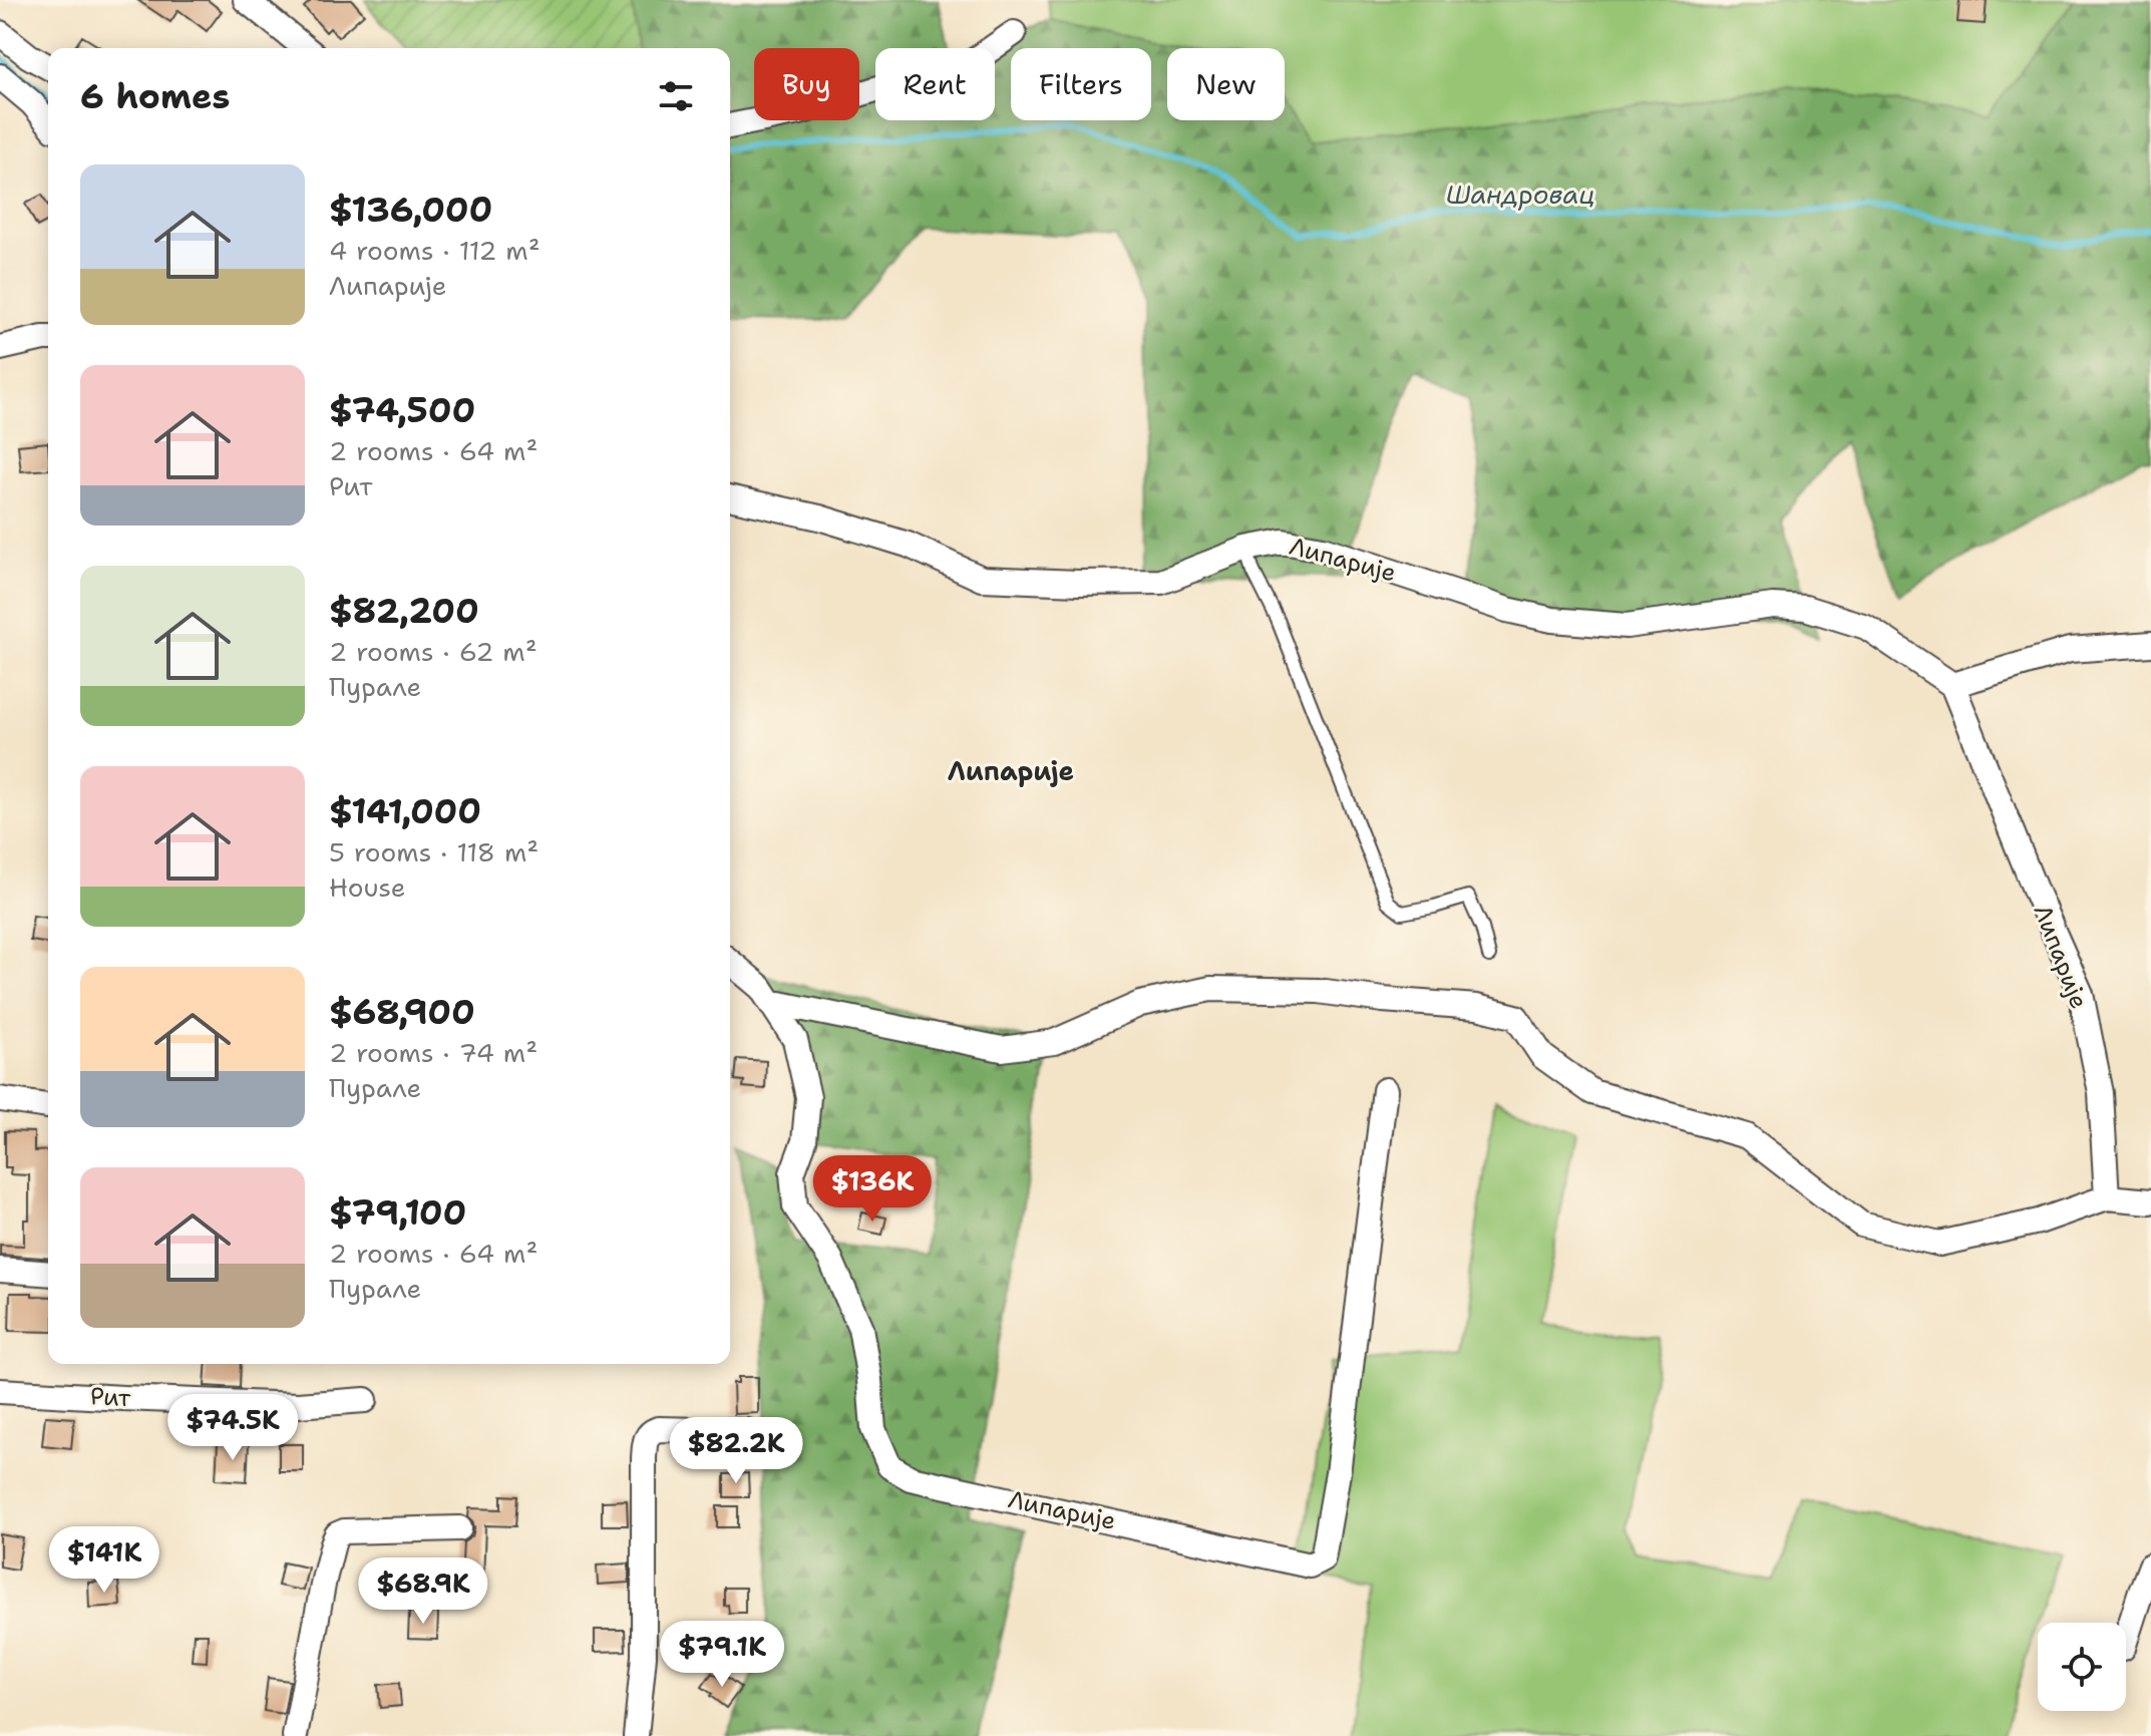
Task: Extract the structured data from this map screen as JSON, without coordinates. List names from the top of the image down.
{
  "streets": {
    "street": ["Липарије", "Рит"]
  },
  "districts": ["Липарије"],
  "water": ["Шандровац"],
  "page": {
    "chip": [
      "Buy",
      "Rent",
      "Filters",
      "New"
    ],
    "heading": "6 homes",
    "list": [
      {
        "name": "$136,000",
        "note": "4 rooms · 112 m² · Липарије"
      },
      {
        "name": "$74,500",
        "note": "2 rooms · 64 m² · Рит"
      },
      {
        "name": "$82,200",
        "note": "2 rooms · 62 m² · Пурале"
      },
      {
        "name": "$141,000",
        "note": "5 rooms · 118 m² · House"
      },
      {
        "name": "$68,900",
        "note": "2 rooms · 74 m² · Пурале"
      },
      {
        "name": "$79,100",
        "note": "2 rooms · 64 m² · Пурале"
      }
    ],
    "price": [
      "$136K",
      "$74.5K",
      "$82.2K",
      "$141K",
      "$68.9K",
      "$79.1K"
    ]
  }
}
